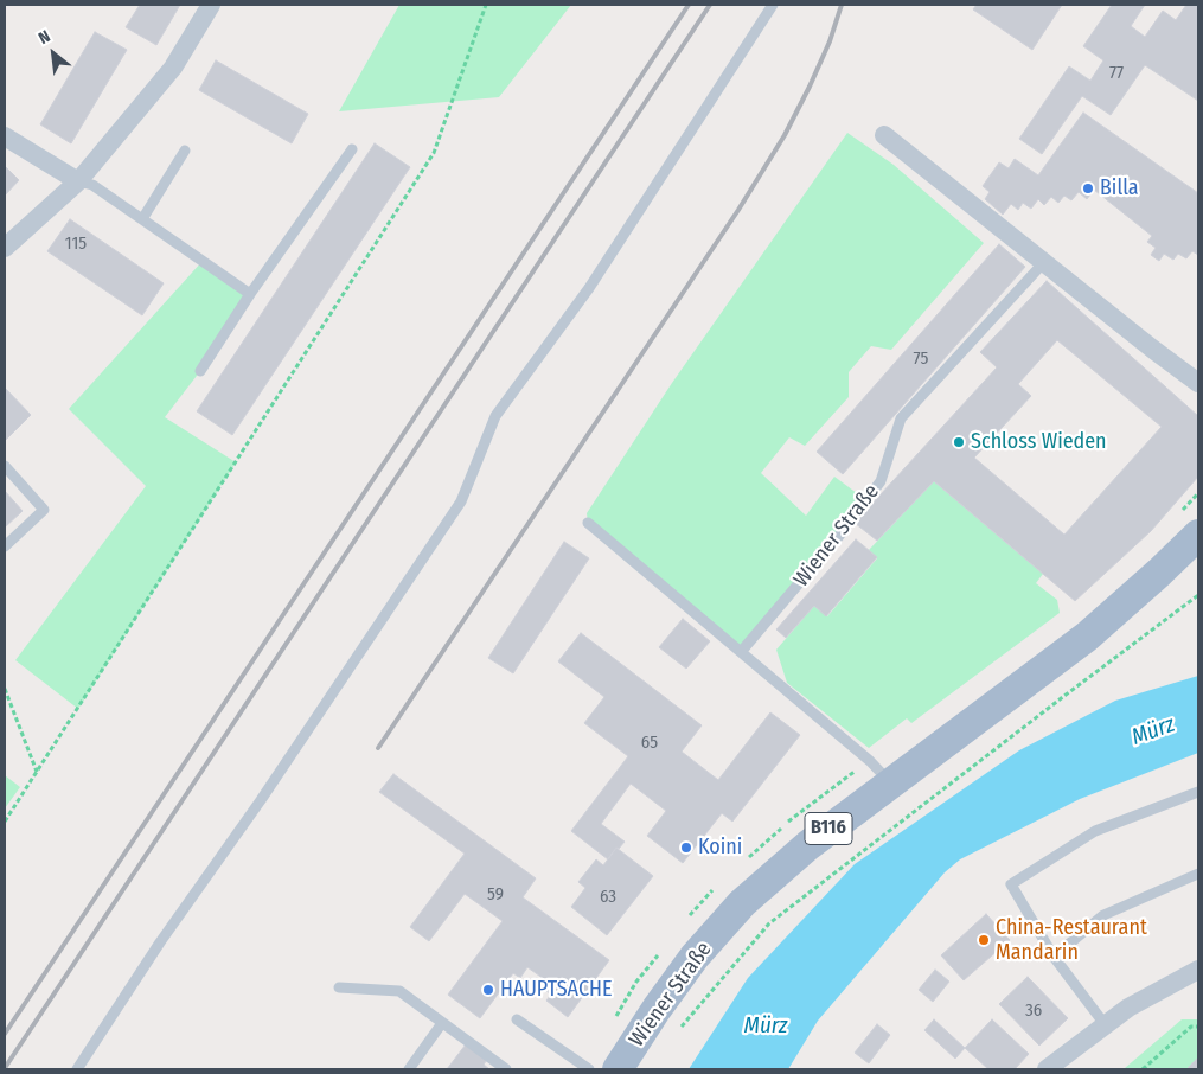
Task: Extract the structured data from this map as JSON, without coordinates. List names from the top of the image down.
{
  "streets": {
    "main road": ["Wiener Straße", "B116"]
  },
  "water": ["Mürz"],
  "places": [
    "Billa",
    "Schloss Wieden",
    "Koini",
    "China-Restaurant Mandarin",
    "HAUPTSACHE"
  ],
  "house_numbers": [
    "77",
    "115",
    "75",
    "65",
    "59",
    "63",
    "36"
  ],
  "north": "top left"
}
